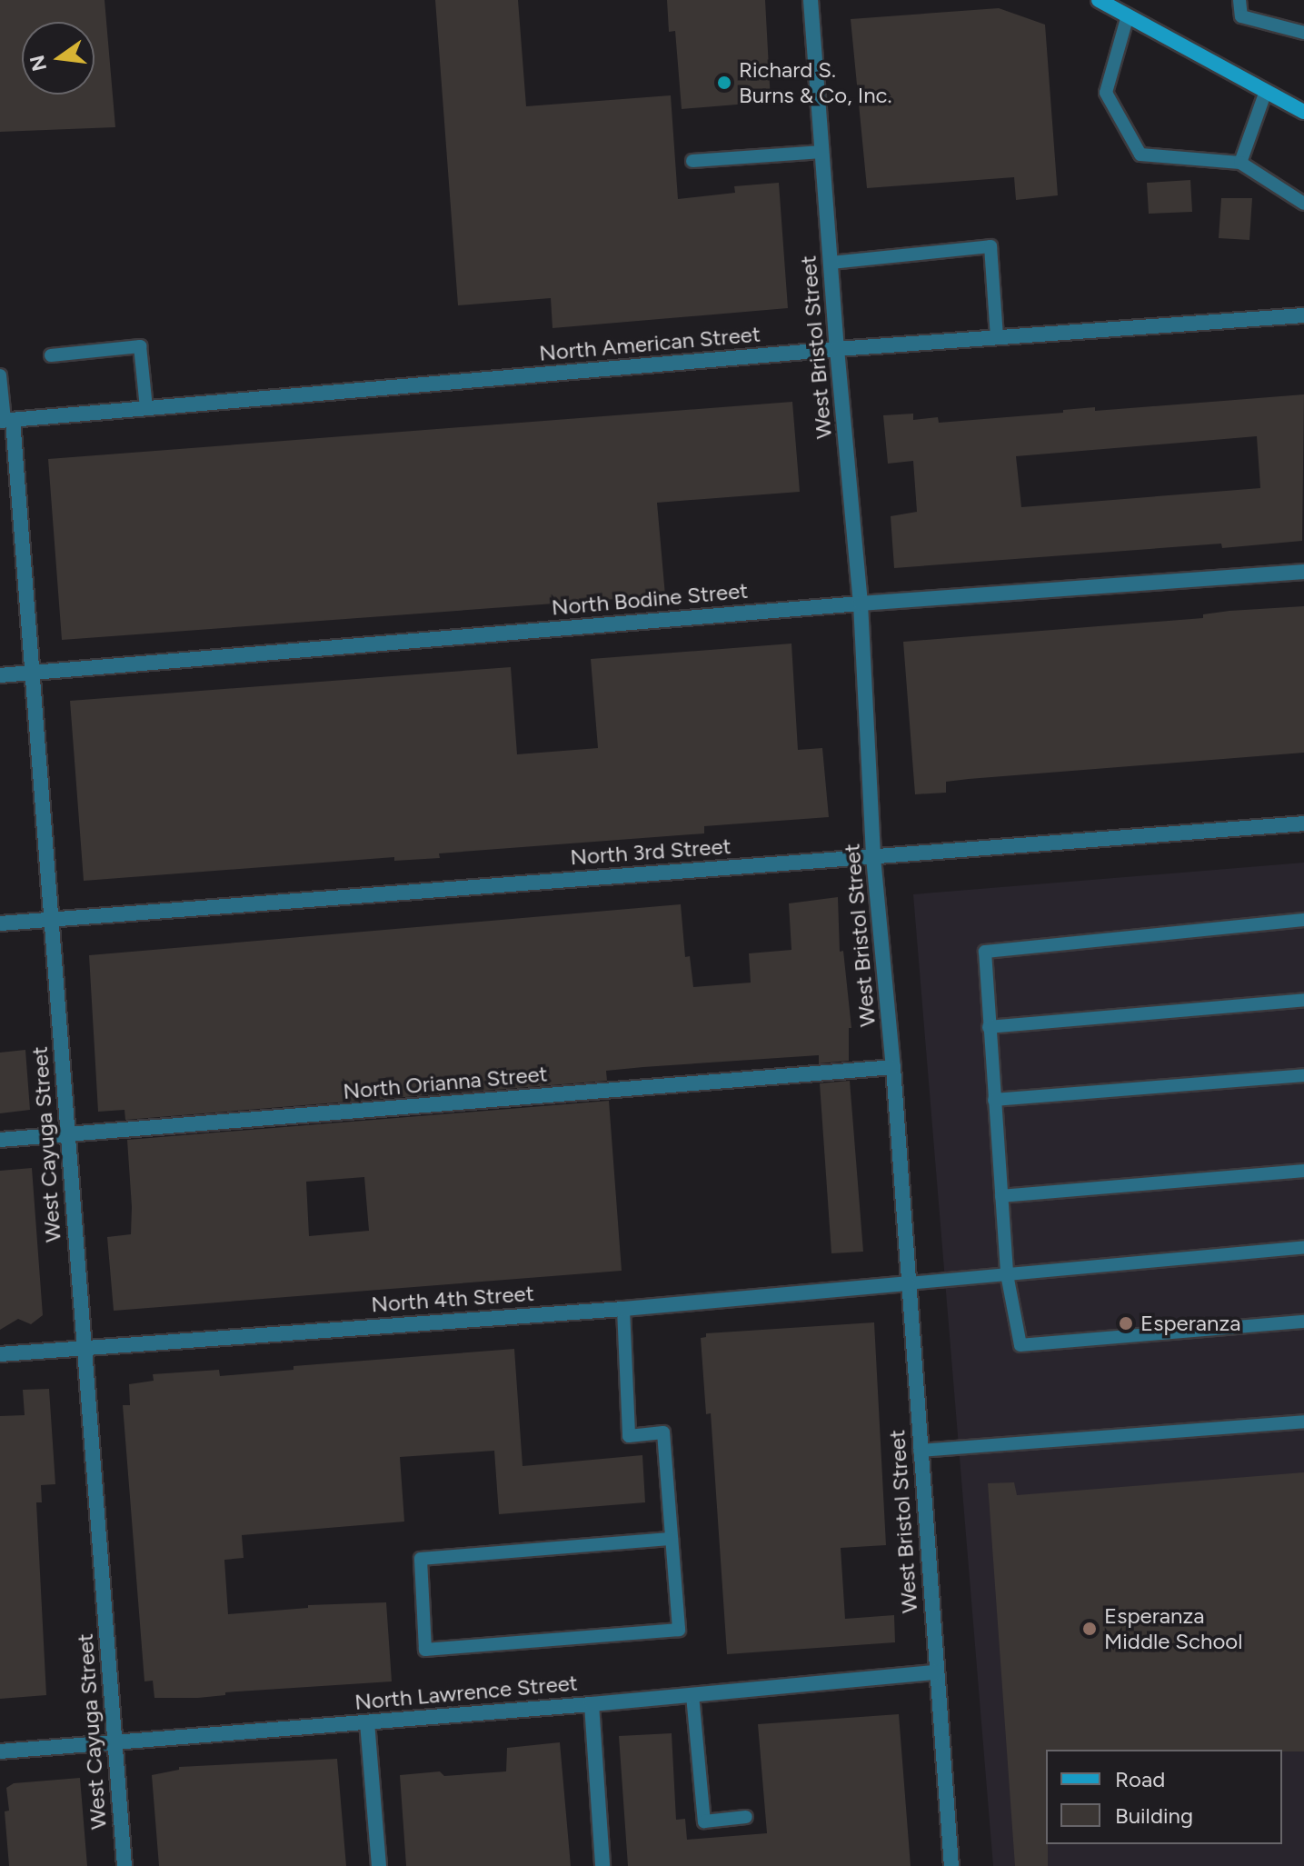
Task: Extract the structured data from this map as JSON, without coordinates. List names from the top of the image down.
{
  "streets": {
    "street": [
      "North American Street",
      "West Bristol Street",
      "North Bodine Street",
      "North 3rd Street",
      "North Orianna Street",
      "West Cayuga Street",
      "North 4th Street",
      "North Lawrence Street"
    ]
  },
  "crossings": [
    ["North American Street", "West Bristol Street"],
    ["North American Street", "West Cayuga Street"],
    ["West Bristol Street", "North Bodine Street"],
    ["West Bristol Street", "North 3rd Street"],
    ["West Bristol Street", "North Orianna Street"],
    ["West Bristol Street", "North 4th Street"],
    ["West Bristol Street", "North Lawrence Street"],
    ["North Bodine Street", "West Cayuga Street"],
    ["North 3rd Street", "West Cayuga Street"],
    ["North Orianna Street", "West Cayuga Street"],
    ["West Cayuga Street", "North 4th Street"],
    ["West Cayuga Street", "North Lawrence Street"]
  ],
  "places": ["Richard S. Burns & Co, Inc.", "Esperanza", "Esperanza Middle School"],
  "legend": ["Road", "Building"],
  "north": "left"
}
